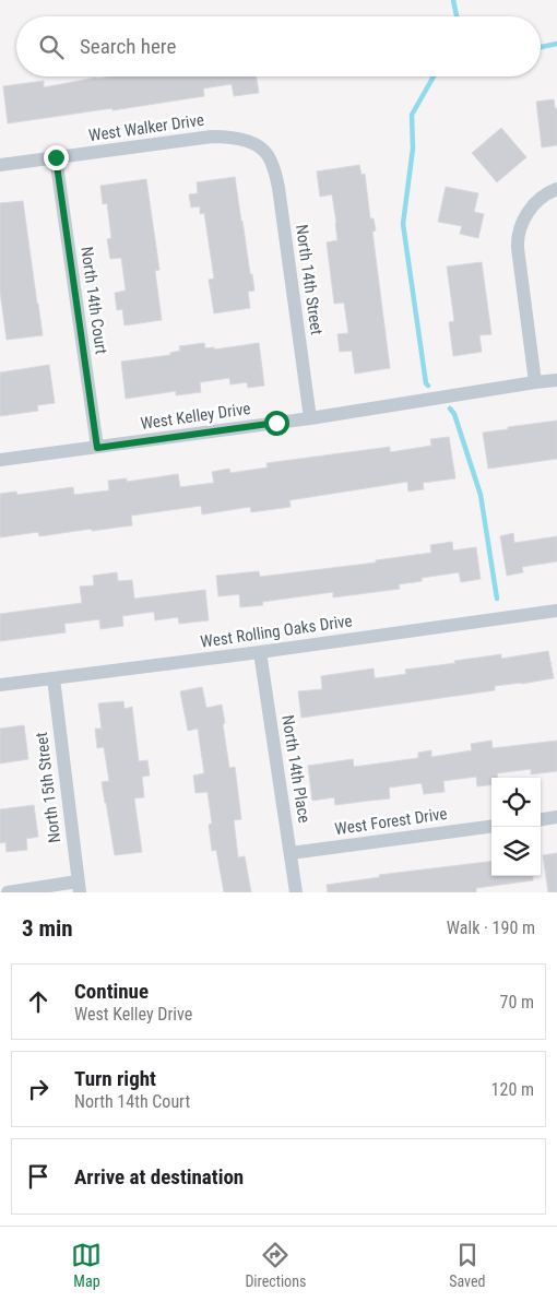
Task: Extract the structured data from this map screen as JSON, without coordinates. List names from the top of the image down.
{
  "streets": {
    "street": [
      "West Walker Drive",
      "North 14th Street",
      "North 14th Court",
      "West Kelley Drive",
      "West Rolling Oaks Drive",
      "North 14th Place",
      "North 15th Street",
      "West Forest Drive"
    ]
  },
  "crossings": [
    ["West Walker Drive", "North 14th Street"],
    ["West Walker Drive", "North 14th Court"],
    ["North 14th Street", "West Kelley Drive"],
    ["North 14th Court", "West Kelley Drive"],
    ["West Rolling Oaks Drive", "North 14th Place"],
    ["West Rolling Oaks Drive", "North 15th Street"],
    ["North 14th Place", "West Forest Drive"]
  ],
  "page": {
    "search": "Search here",
    "heading": ["3 min", "Walk · 190 m"],
    "list": [
      ["Continue", "West Kelley Drive", "70 m"],
      ["Turn right", "North 14th Court", "120 m"],
      "Arrive at destination"
    ],
    "nav": ["Map", "Directions", "Saved"]
  }
}
